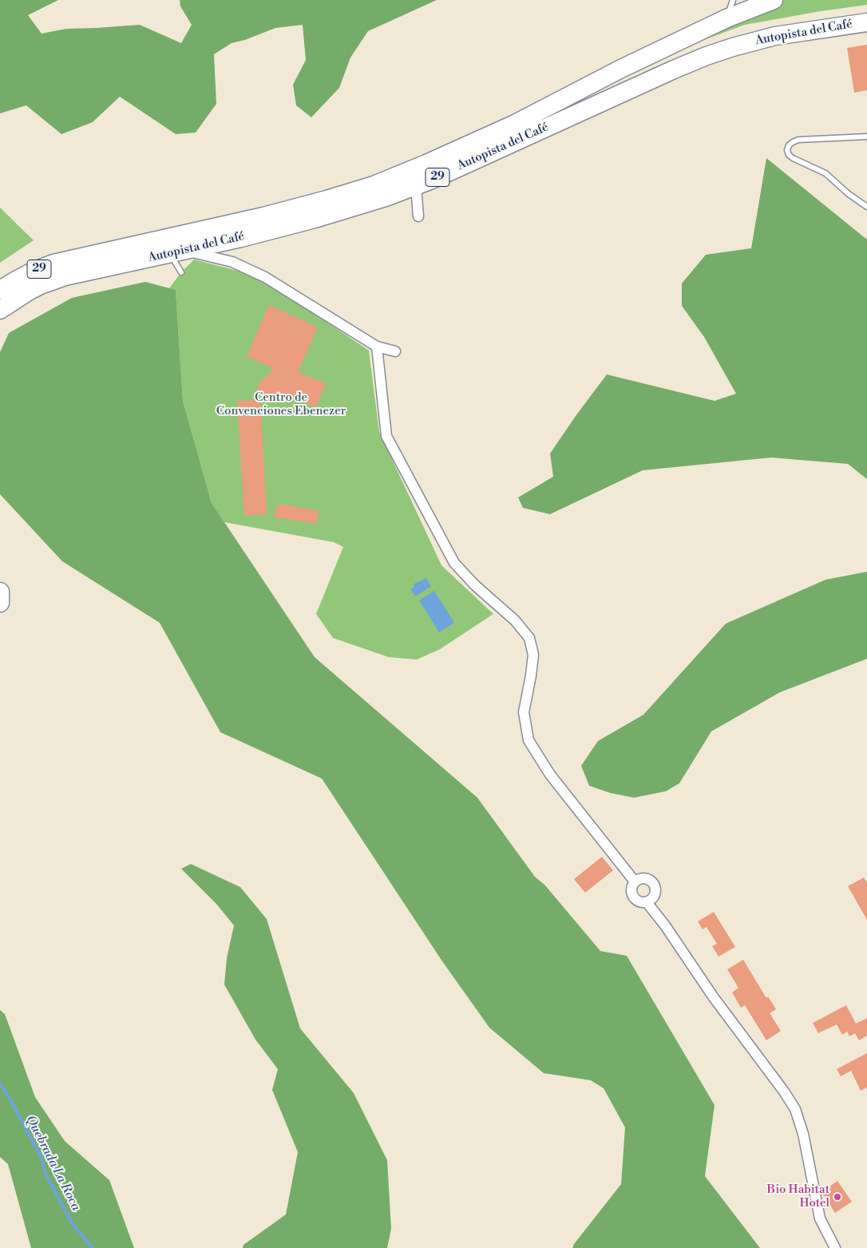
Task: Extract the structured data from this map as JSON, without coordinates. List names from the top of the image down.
{
  "streets": {
    "highway": ["Autopista del Café", "29"]
  },
  "water": ["Quebrada La Roca"],
  "parks": ["Centro de Convenciones Ebenezer"],
  "places": ["Bio Habitat Hotel"]
}
